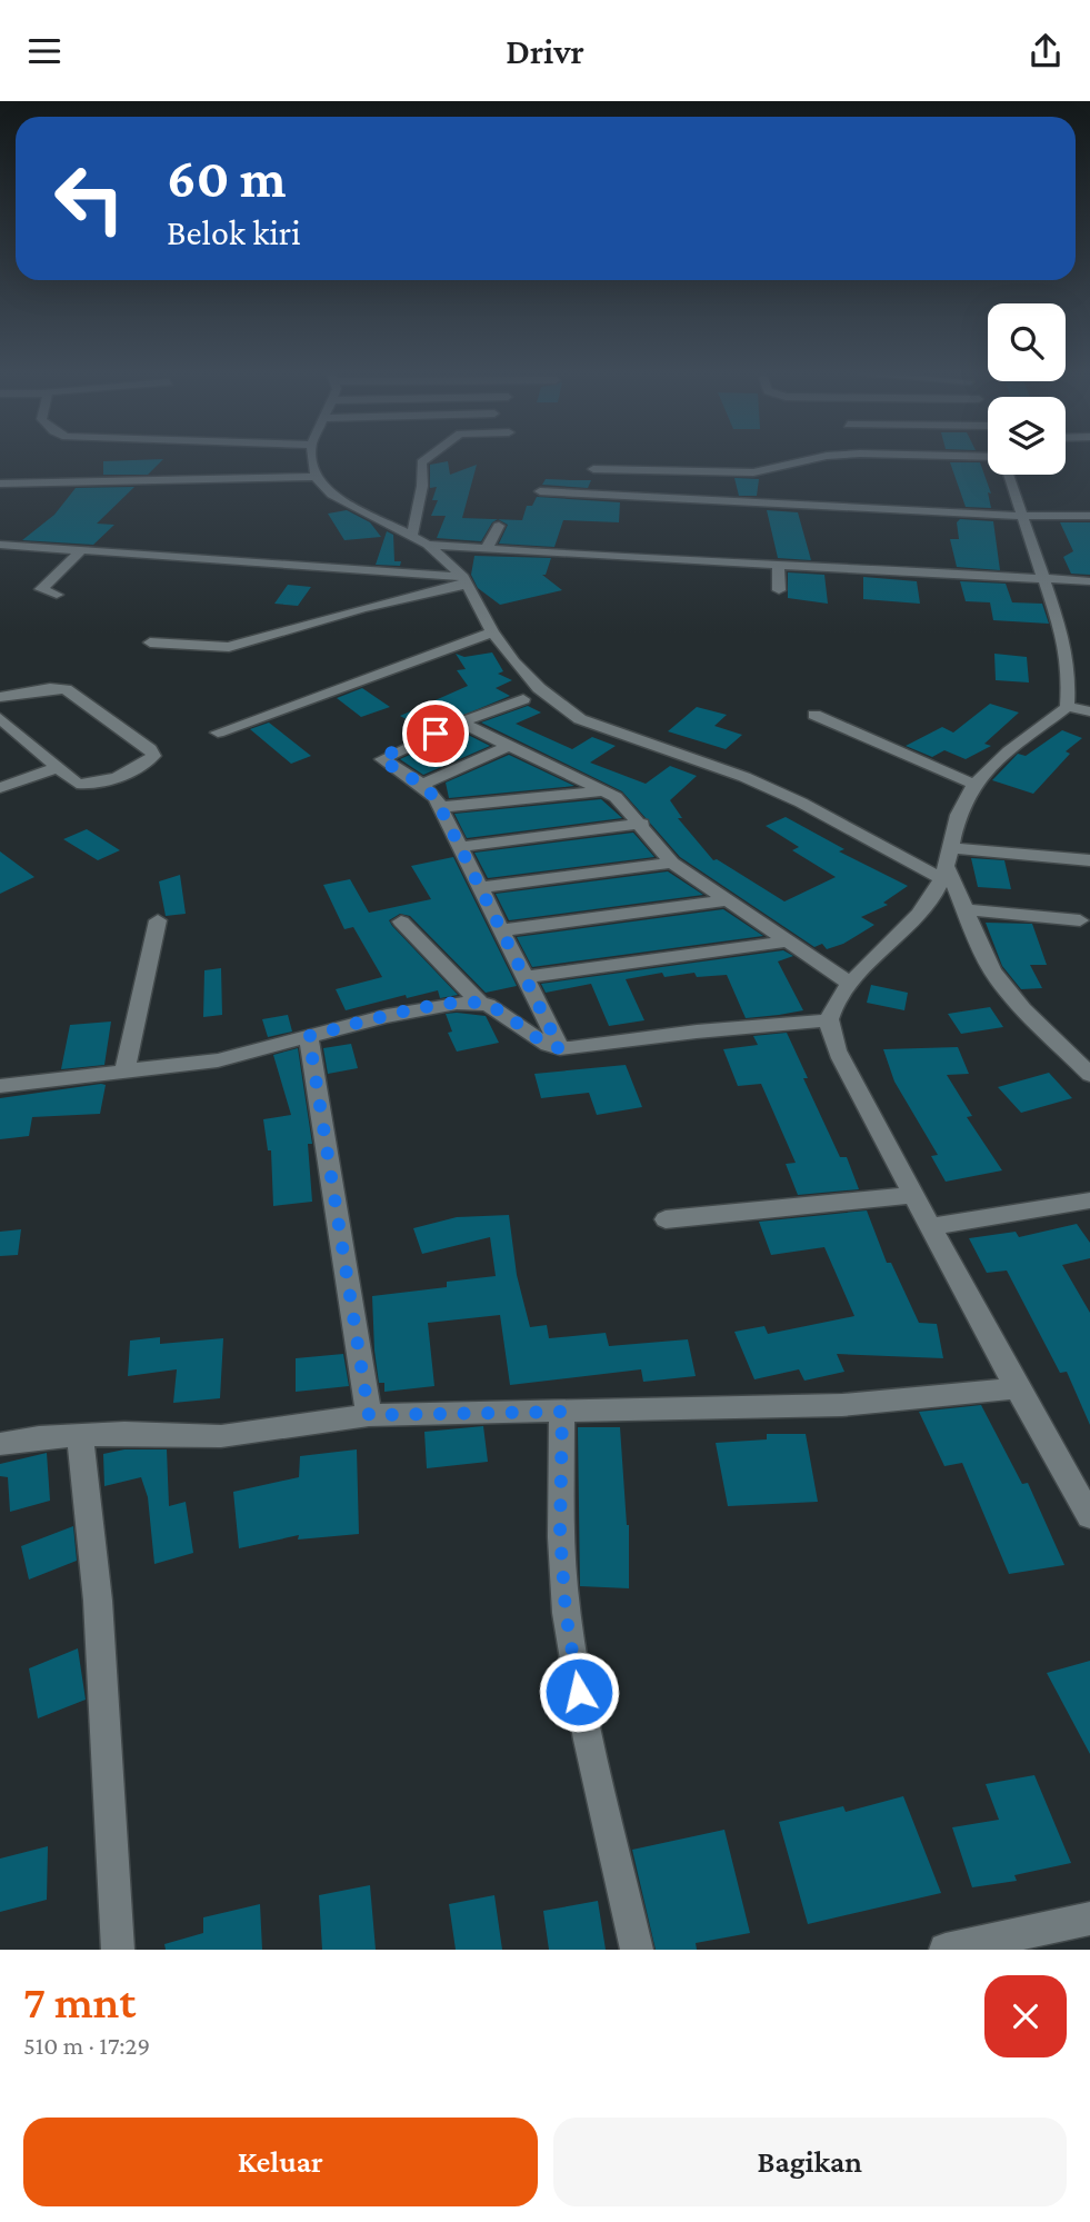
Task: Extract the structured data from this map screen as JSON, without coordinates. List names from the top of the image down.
{
  "page": {
    "header": "Drivr",
    "turn": ["60 m", "Belok kiri"],
    "heading": ["7 mnt", "510 m · 17:29"],
    "buttons": ["Keluar", "Bagikan"]
  }
}
